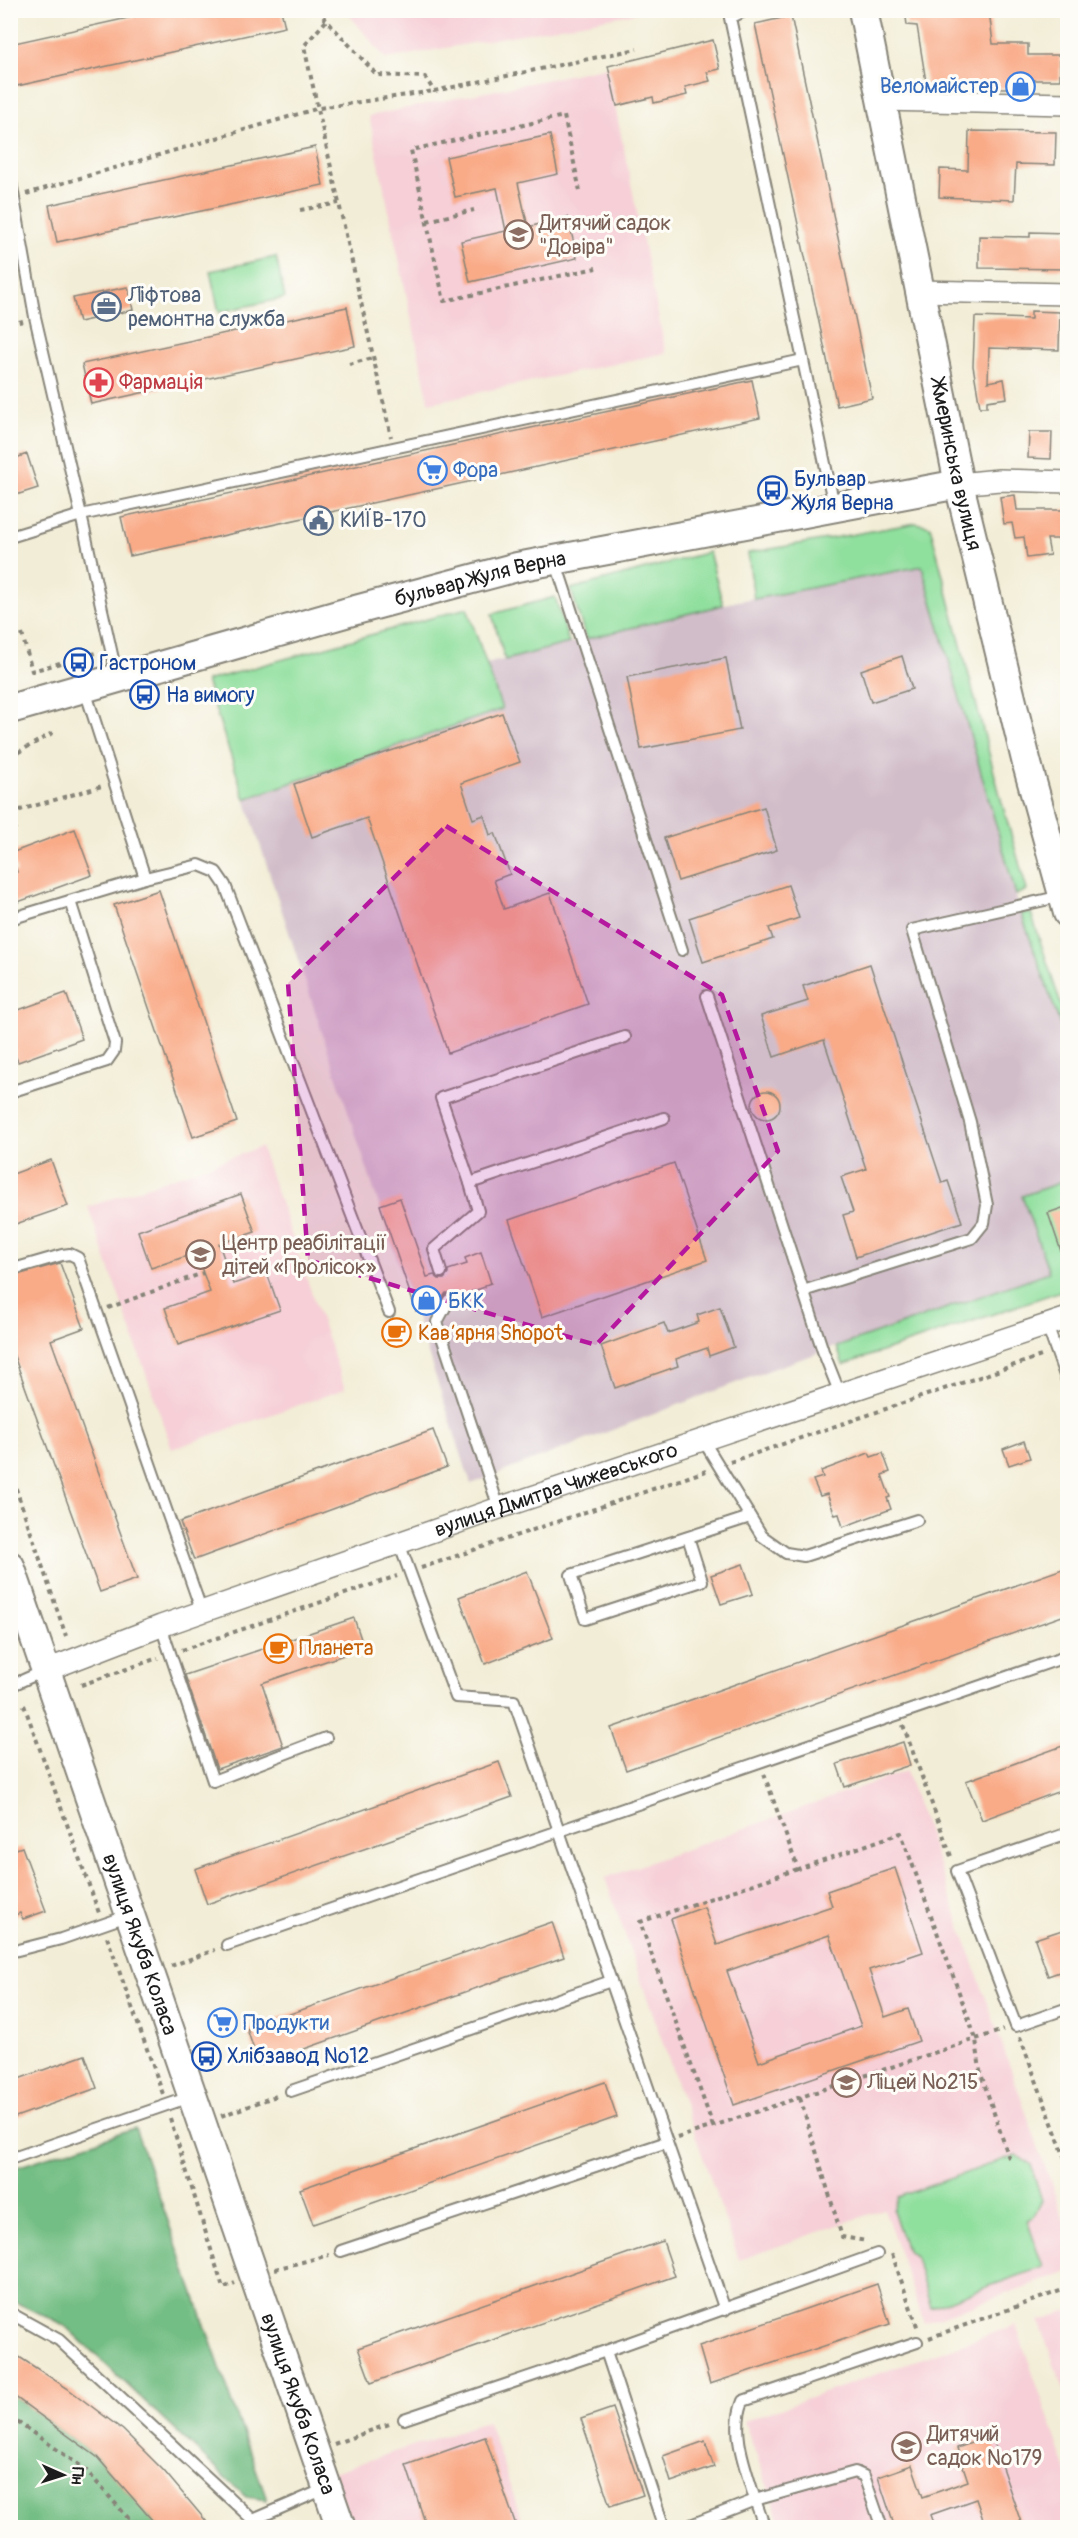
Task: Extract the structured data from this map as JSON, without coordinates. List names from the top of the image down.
{
  "streets": {
    "street": [
      "Жмеринська вулиця",
      "бульвар Жуля Верна",
      "вулиця Дмитра Чижевського",
      "вулиця Якуба Коласа"
    ]
  },
  "crossings": [
    ["Жмеринська вулиця", "бульвар Жуля Верна"],
    ["вулиця Дмитра Чижевського", "вулиця Якуба Коласа"]
  ],
  "places": {
    "shop": ["Веломайстер", "БКК"],
    "school or university": [
      "Дитячий садок \"Довіра\"",
      "Центр реабілітації дітей «Пролісок»",
      "Ліцей №215",
      "Дитячий садок №179"
    ],
    "office": ["Ліфтова ремонтна служба"],
    "pharmacy": ["Фармація"],
    "supermarket": ["Фора", "Продукти"],
    "bus stop": [
      "Бульвар Жуля Верна",
      "Гастроном",
      "На вимогу",
      "Хлібзавод №12"
    ],
    "public building": ["КИЇВ-170"],
    "cafe": ["Кавʼярня Shopot", "Планета"]
  },
  "north": "right"
}
